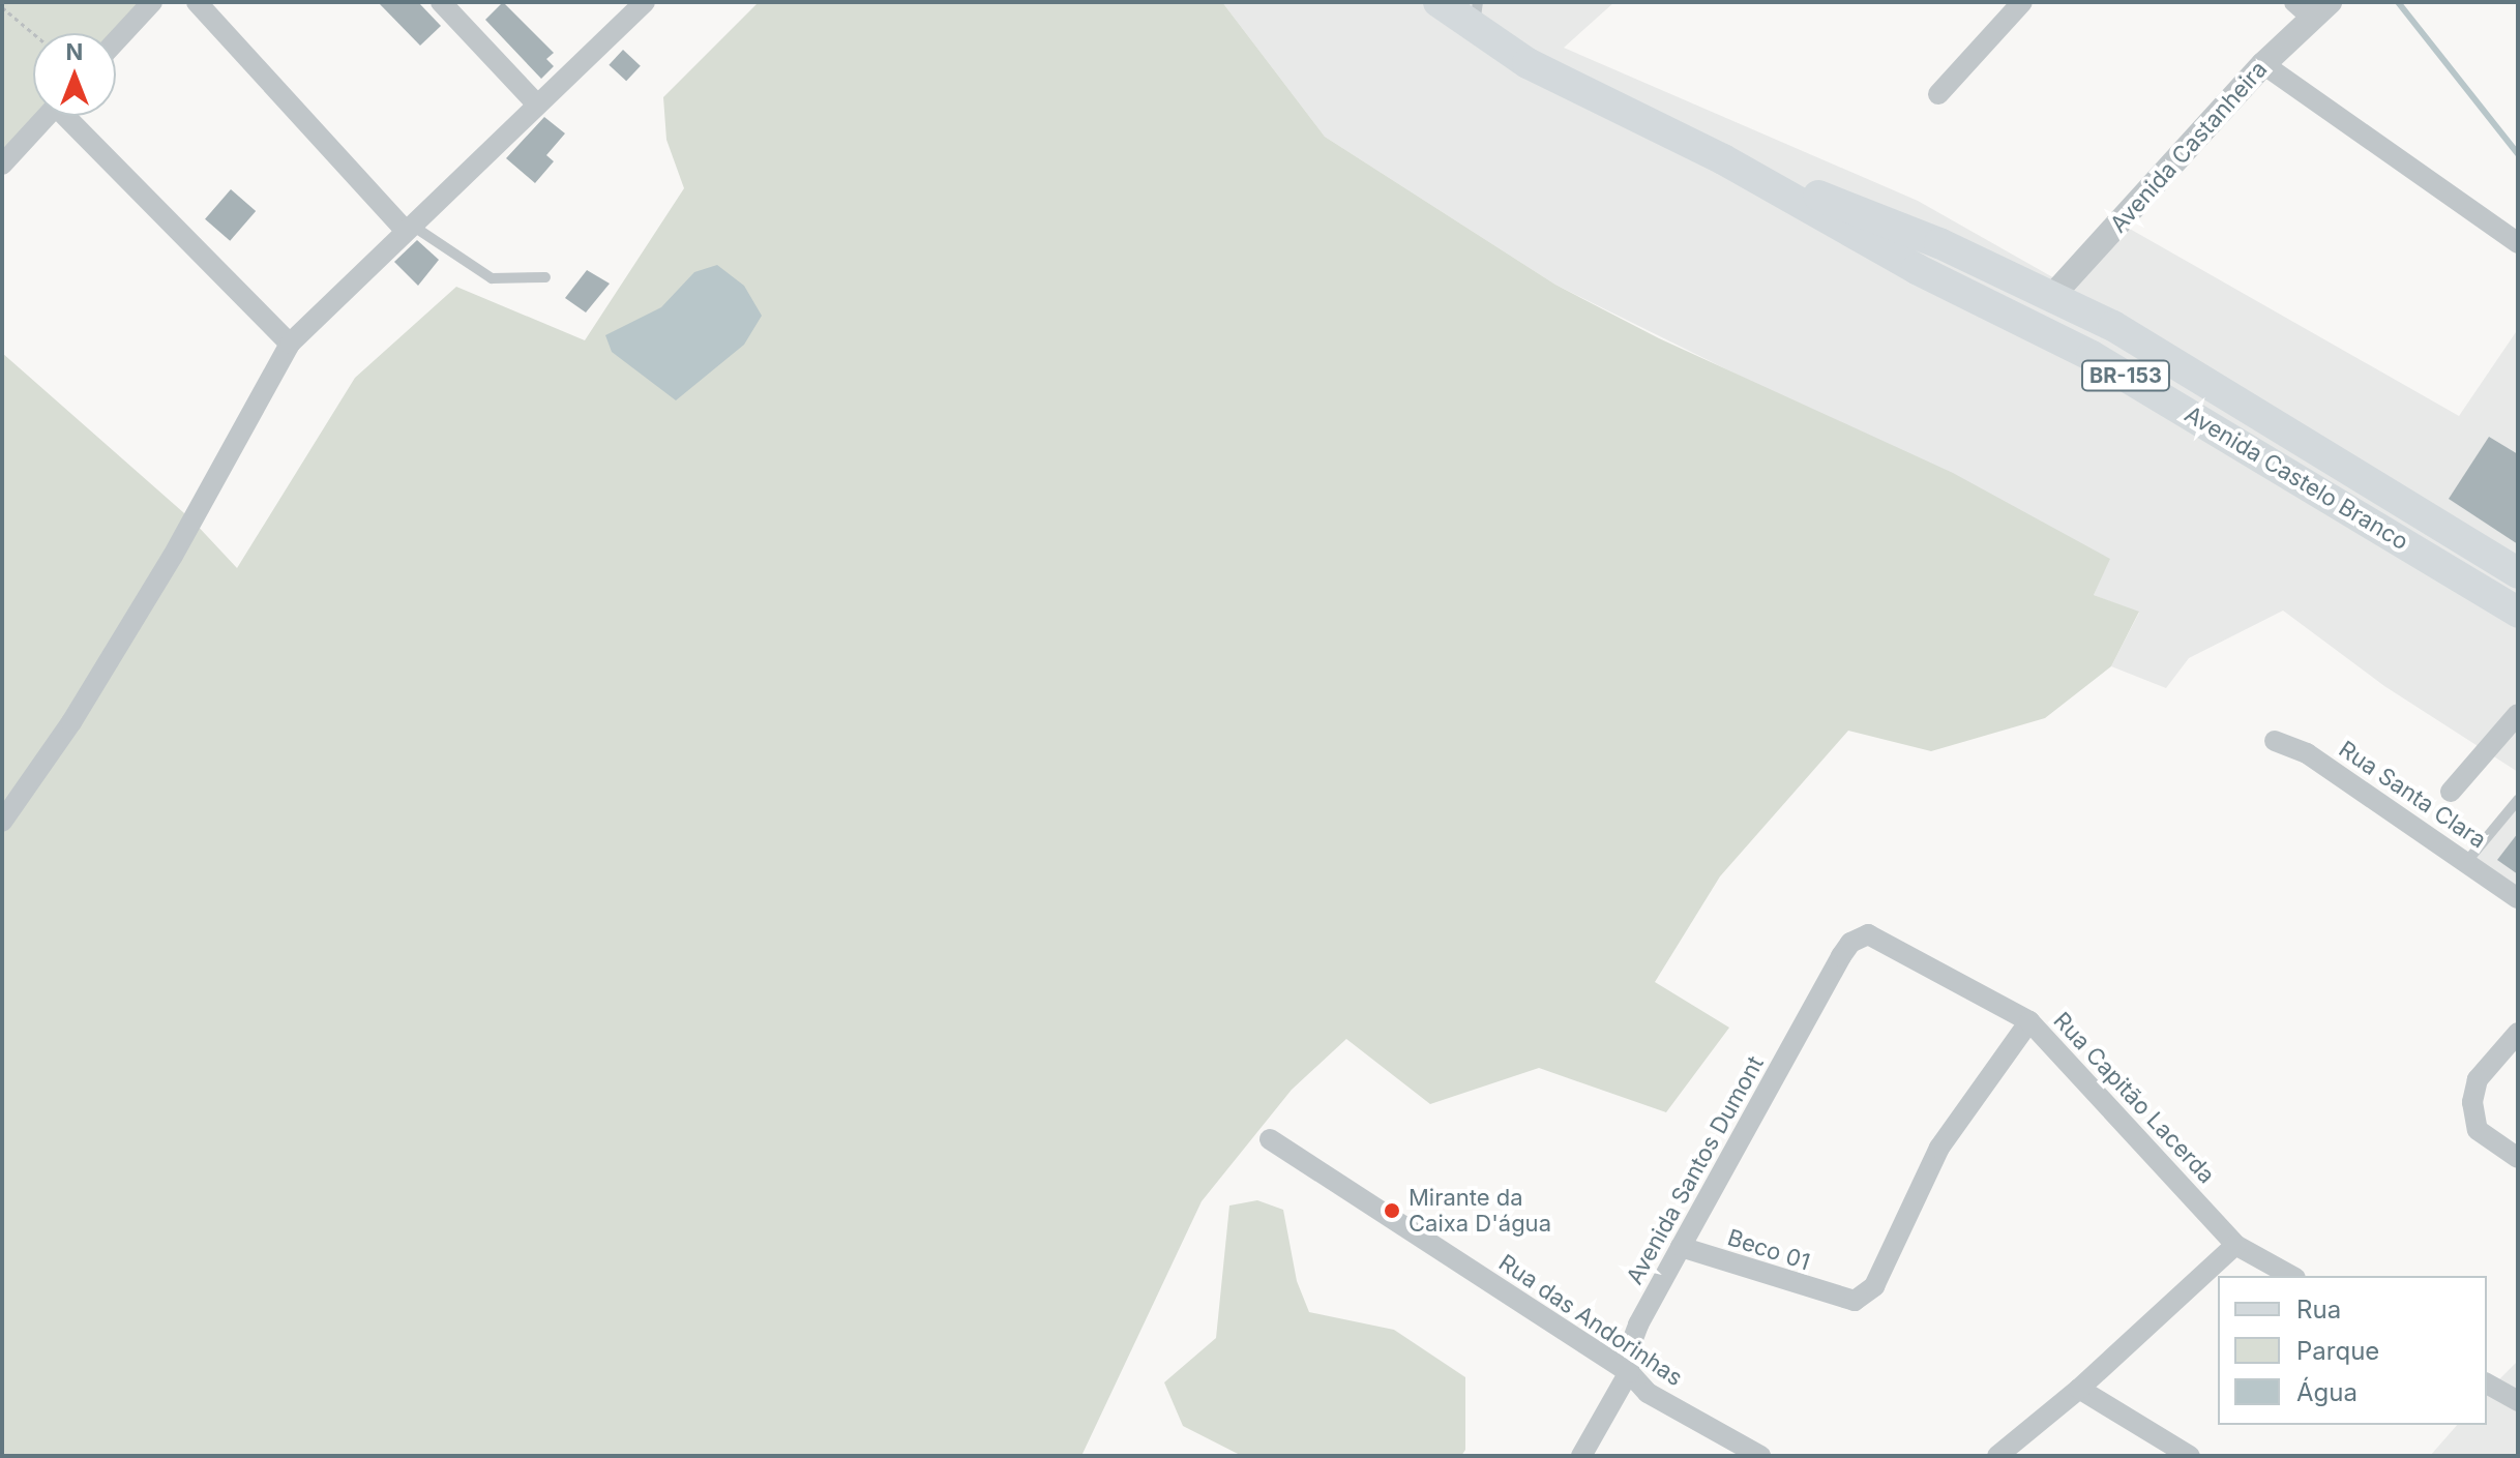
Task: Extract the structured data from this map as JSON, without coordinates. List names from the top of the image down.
{
  "streets": {
    "main road": ["BR-153", "Avenida Castelo Branco"],
    "street": [
      "Avenida Castanheira",
      "Rua Santa Clara",
      "Rua Capitão Lacerda",
      "Avenida Santos Dumont",
      "Beco 01",
      "Rua das Andorinhas"
    ]
  },
  "crossings": [
    ["Avenida Castanheira", "Avenida Castelo Branco"],
    ["Rua Capitão Lacerda", "Avenida Santos Dumont"],
    ["Rua Capitão Lacerda", "Beco 01"],
    ["Avenida Santos Dumont", "Beco 01"],
    ["Avenida Santos Dumont", "Rua das Andorinhas"]
  ],
  "places": ["Mirante da Caixa D'água"],
  "legend": ["Rua", "Parque", "Água"],
  "north": "top"
}
